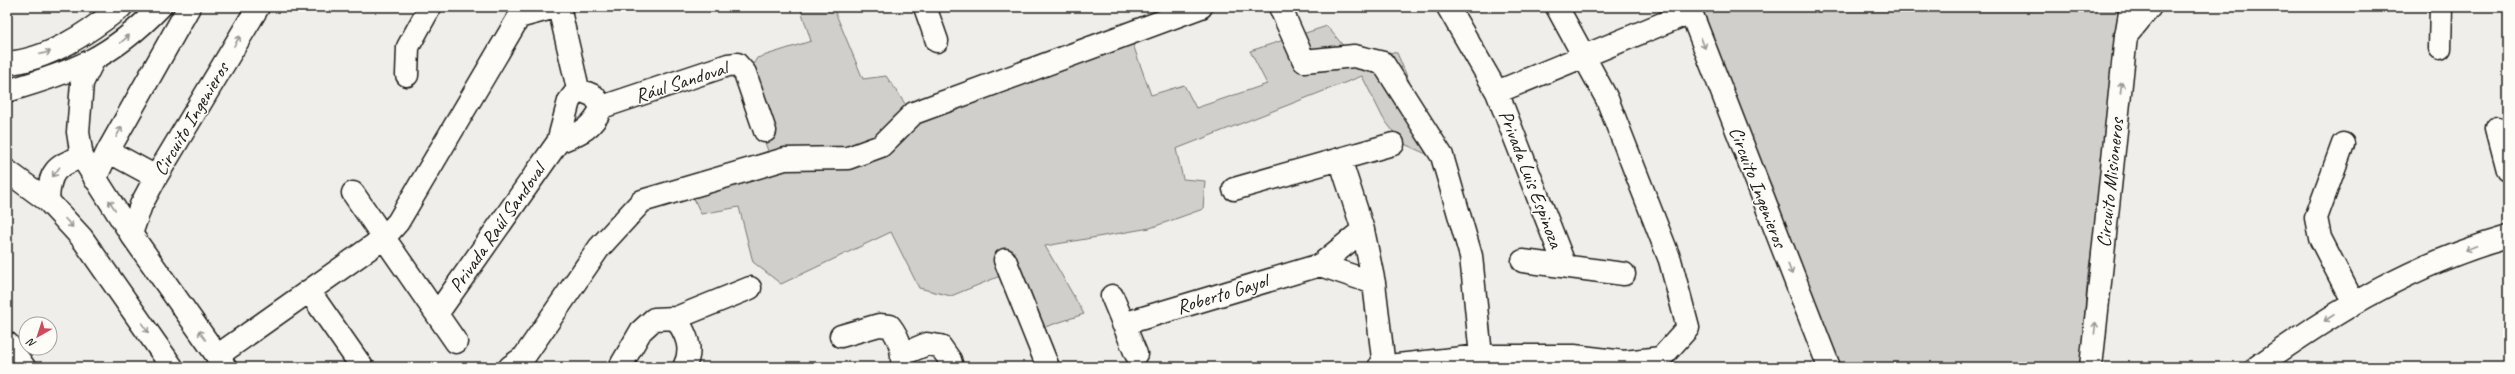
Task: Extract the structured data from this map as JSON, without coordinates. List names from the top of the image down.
{
  "streets": {
    "main road": [
      "Rául Sandoval",
      "Circuito Ingenieros",
      "Privada Luis Espinoza",
      "Circuito Misioneros",
      "Privada Raúl Sandoval",
      "Roberto Gayol"
    ]
  },
  "crossings": [
    ["Circuito Ingenieros", "Privada Luis Espinoza"]
  ],
  "one_way": ["Circuito Misioneros"],
  "north": "bottom left"
}
